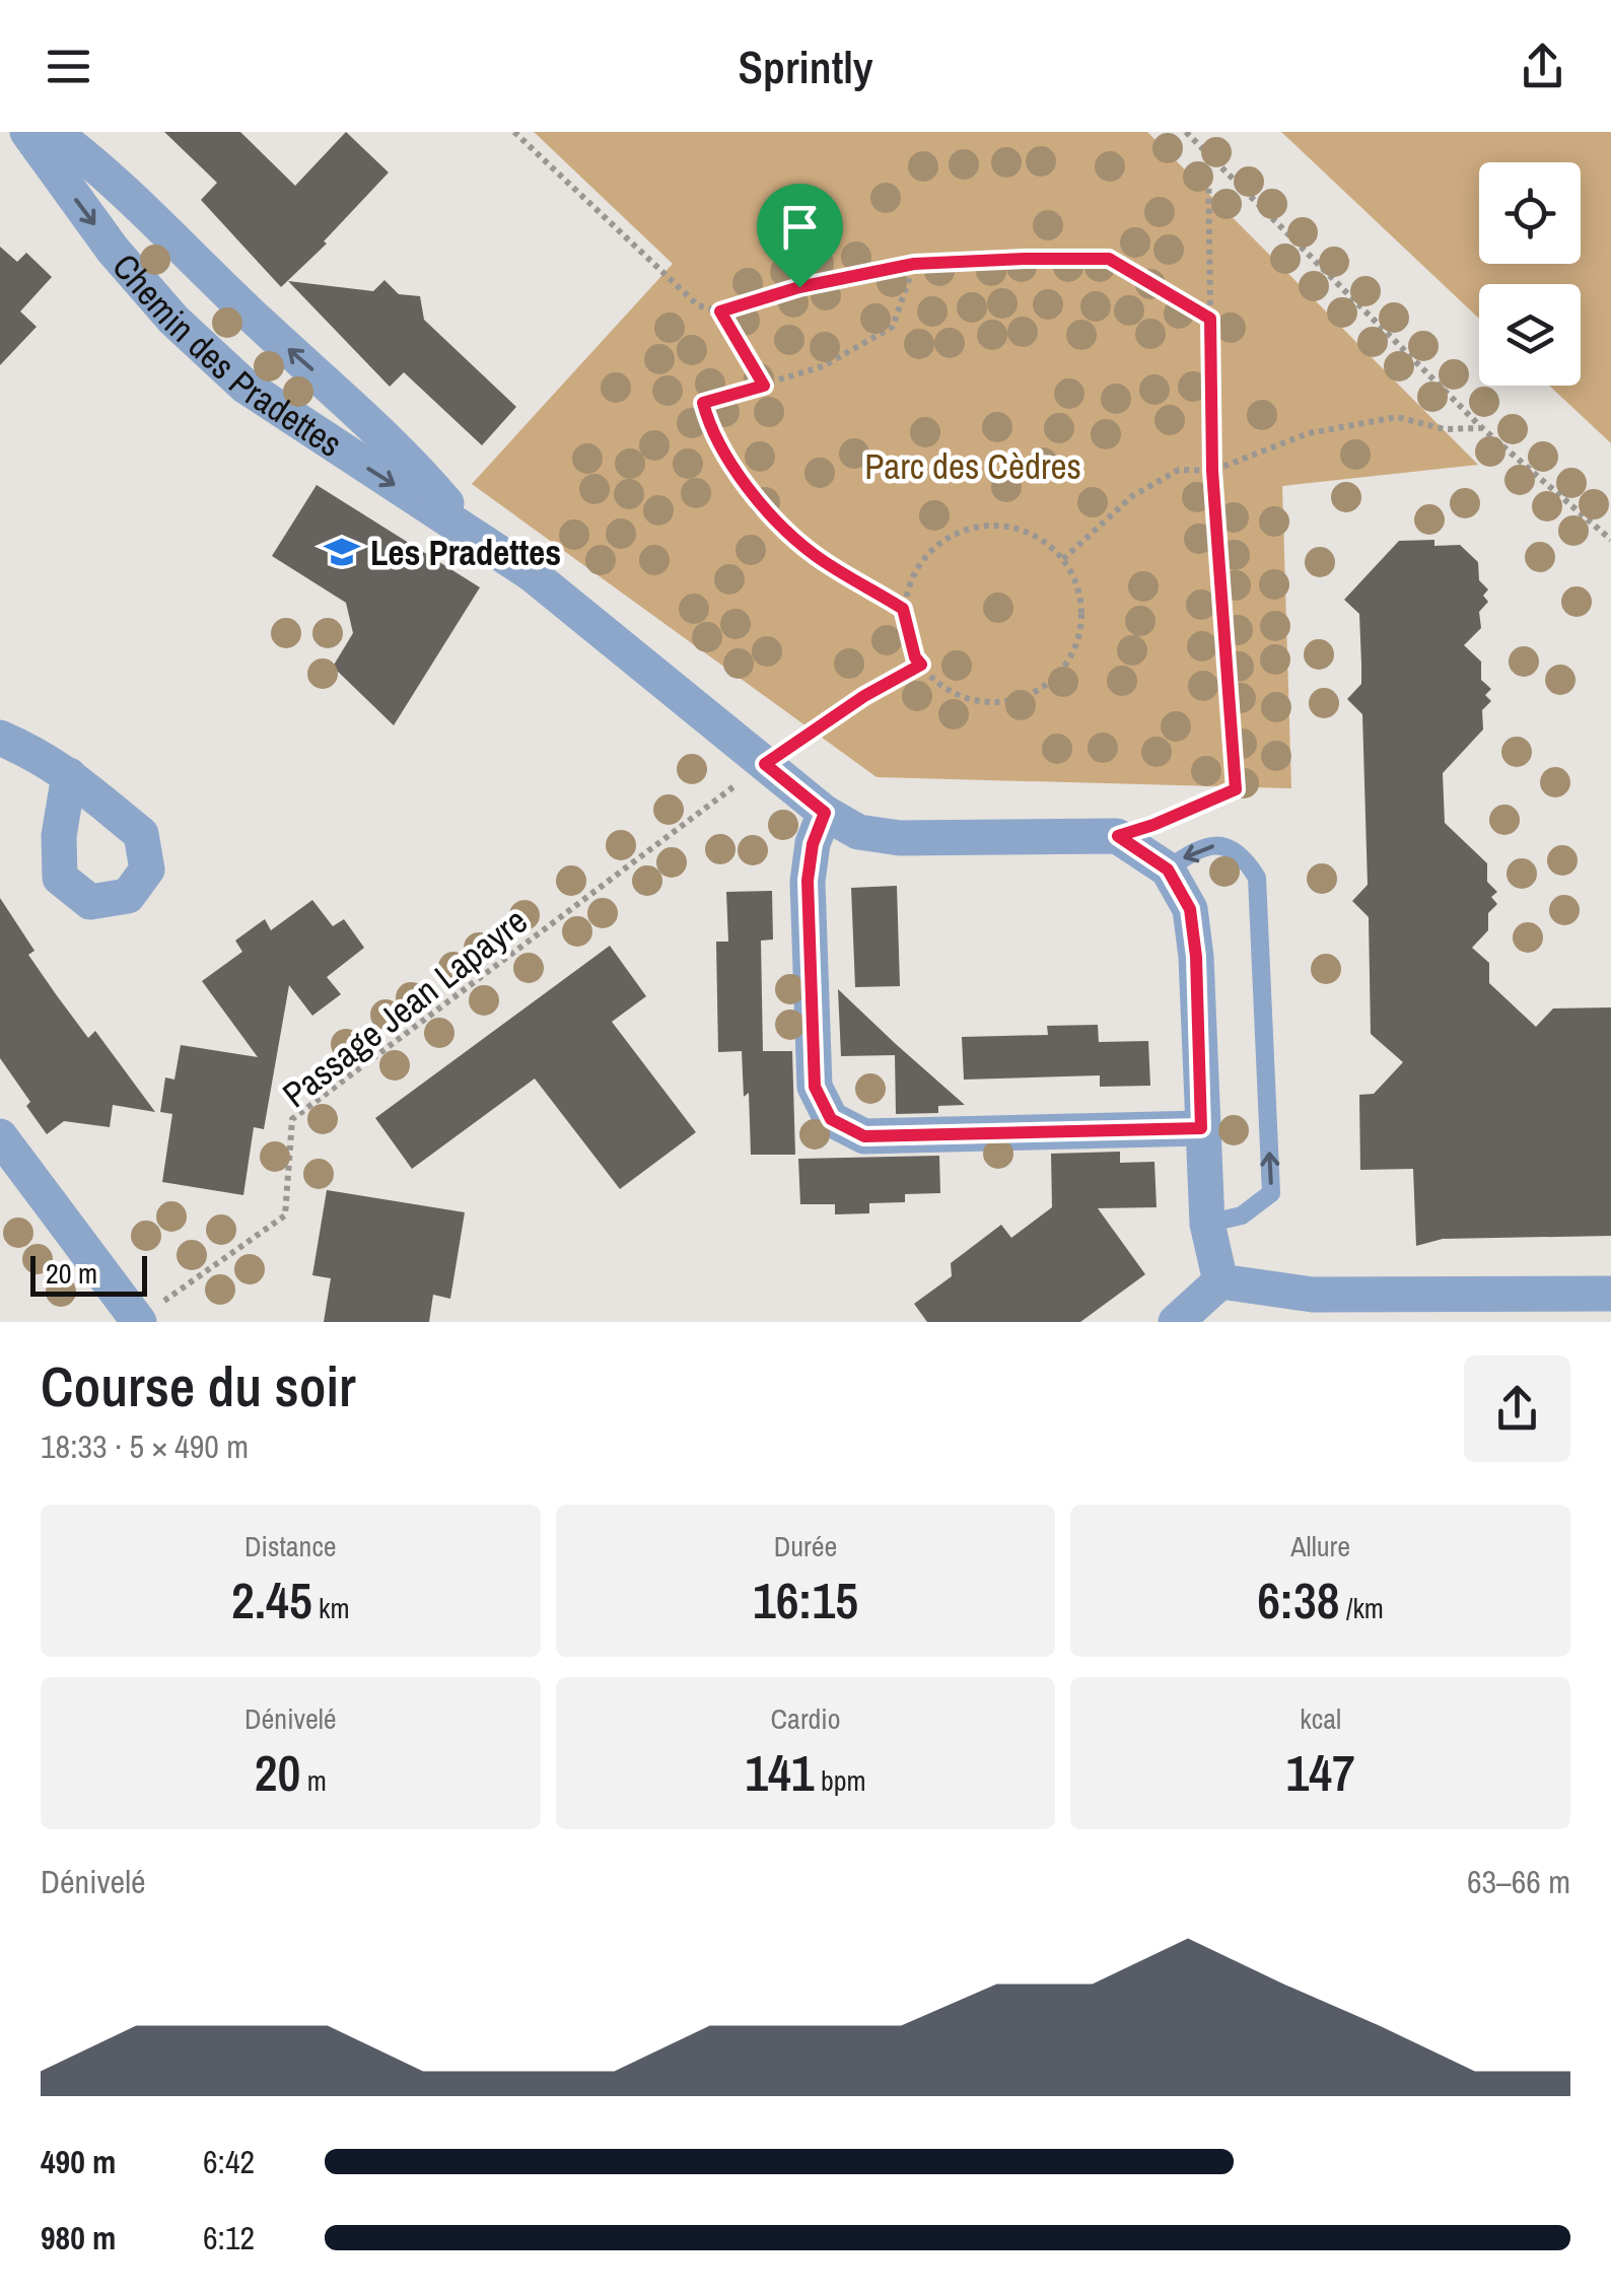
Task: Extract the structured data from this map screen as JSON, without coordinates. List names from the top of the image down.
{
  "streets": {
    "street": ["Chemin des Pradettes"],
    "path": ["Passage Jean Lapayre"]
  },
  "crossings": [
    ["Chemin des Pradettes", "Passage Jean Lapayre"]
  ],
  "parks": ["Parc des Cèdres"],
  "places": {
    "school or university": ["Les Pradettes"]
  },
  "scale_bar": "20 m",
  "page": {
    "header": "Sprintly",
    "scale": "20 m",
    "heading": ["Course du soir", "18:33 · 5 × 490 m"],
    "stats": [
      ["Distance", "2.45 km"],
      ["Durée", "16:15"],
      ["Allure", "6:38 /km"],
      ["Dénivelé", "20 m"],
      ["Cardio", "141 bpm"],
      ["kcal", "147"]
    ],
    "chart": ["Dénivelé", "63–66 m"],
    "list": [
      {
        "name": "490 m",
        "note": "6:42"
      },
      {
        "name": "980 m",
        "note": "6:12"
      }
    ]
  }
}
